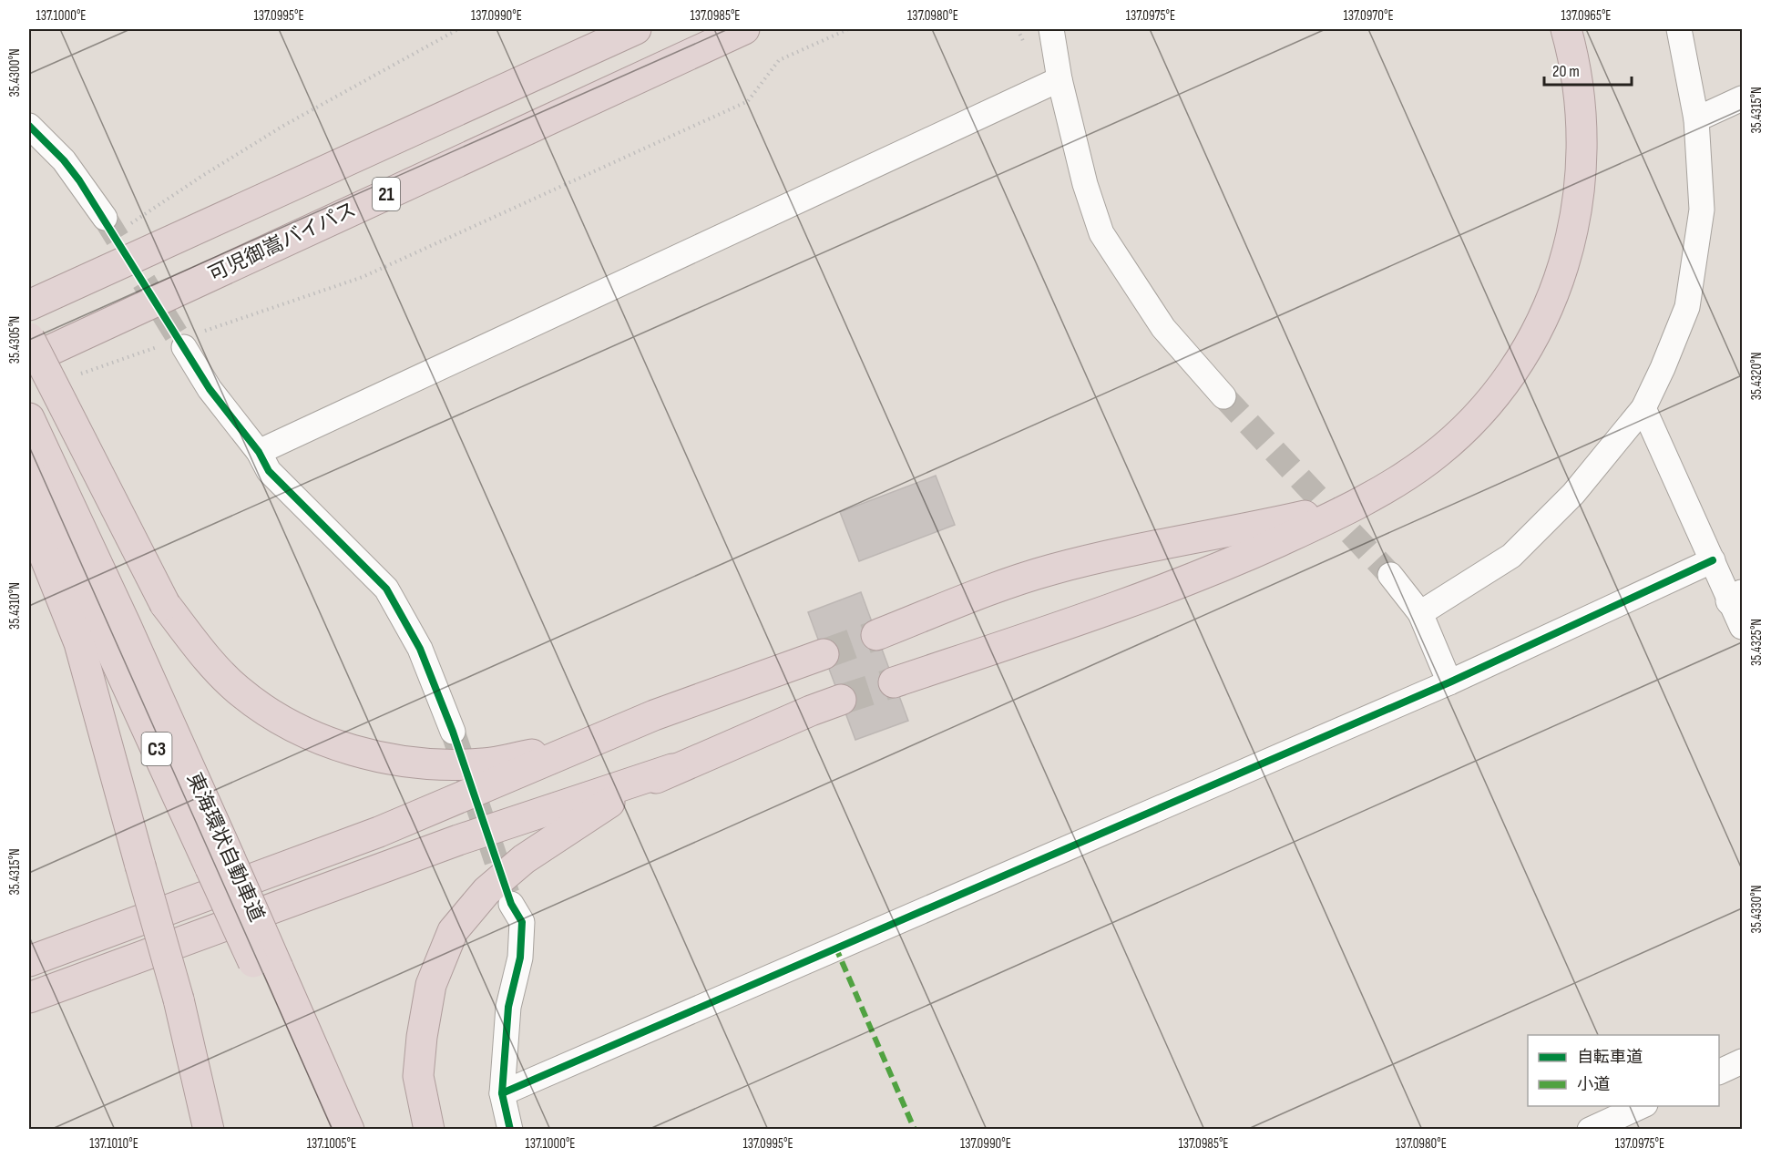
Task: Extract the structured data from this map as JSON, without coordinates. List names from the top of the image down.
{
  "streets": {
    "highway": [
      "21",
      "可児御嵩バイパス",
      "C3",
      "東海環状自動車道"
    ]
  },
  "legend": ["自転車道", "小道"],
  "scale_bar": "20 m",
  "coordinates": [
    "137.1000°E",
    "137.0995°E",
    "137.0990°E",
    "137.0985°E",
    "137.0980°E",
    "137.0975°E",
    "137.0970°E",
    "137.0965°E",
    "35.4300°N",
    "35.4315°N",
    "35.4305°N",
    "35.4320°N",
    "35.4310°N",
    "35.4325°N",
    "35.4330°N",
    "137.1010°E",
    "137.1005°E"
  ]
}
